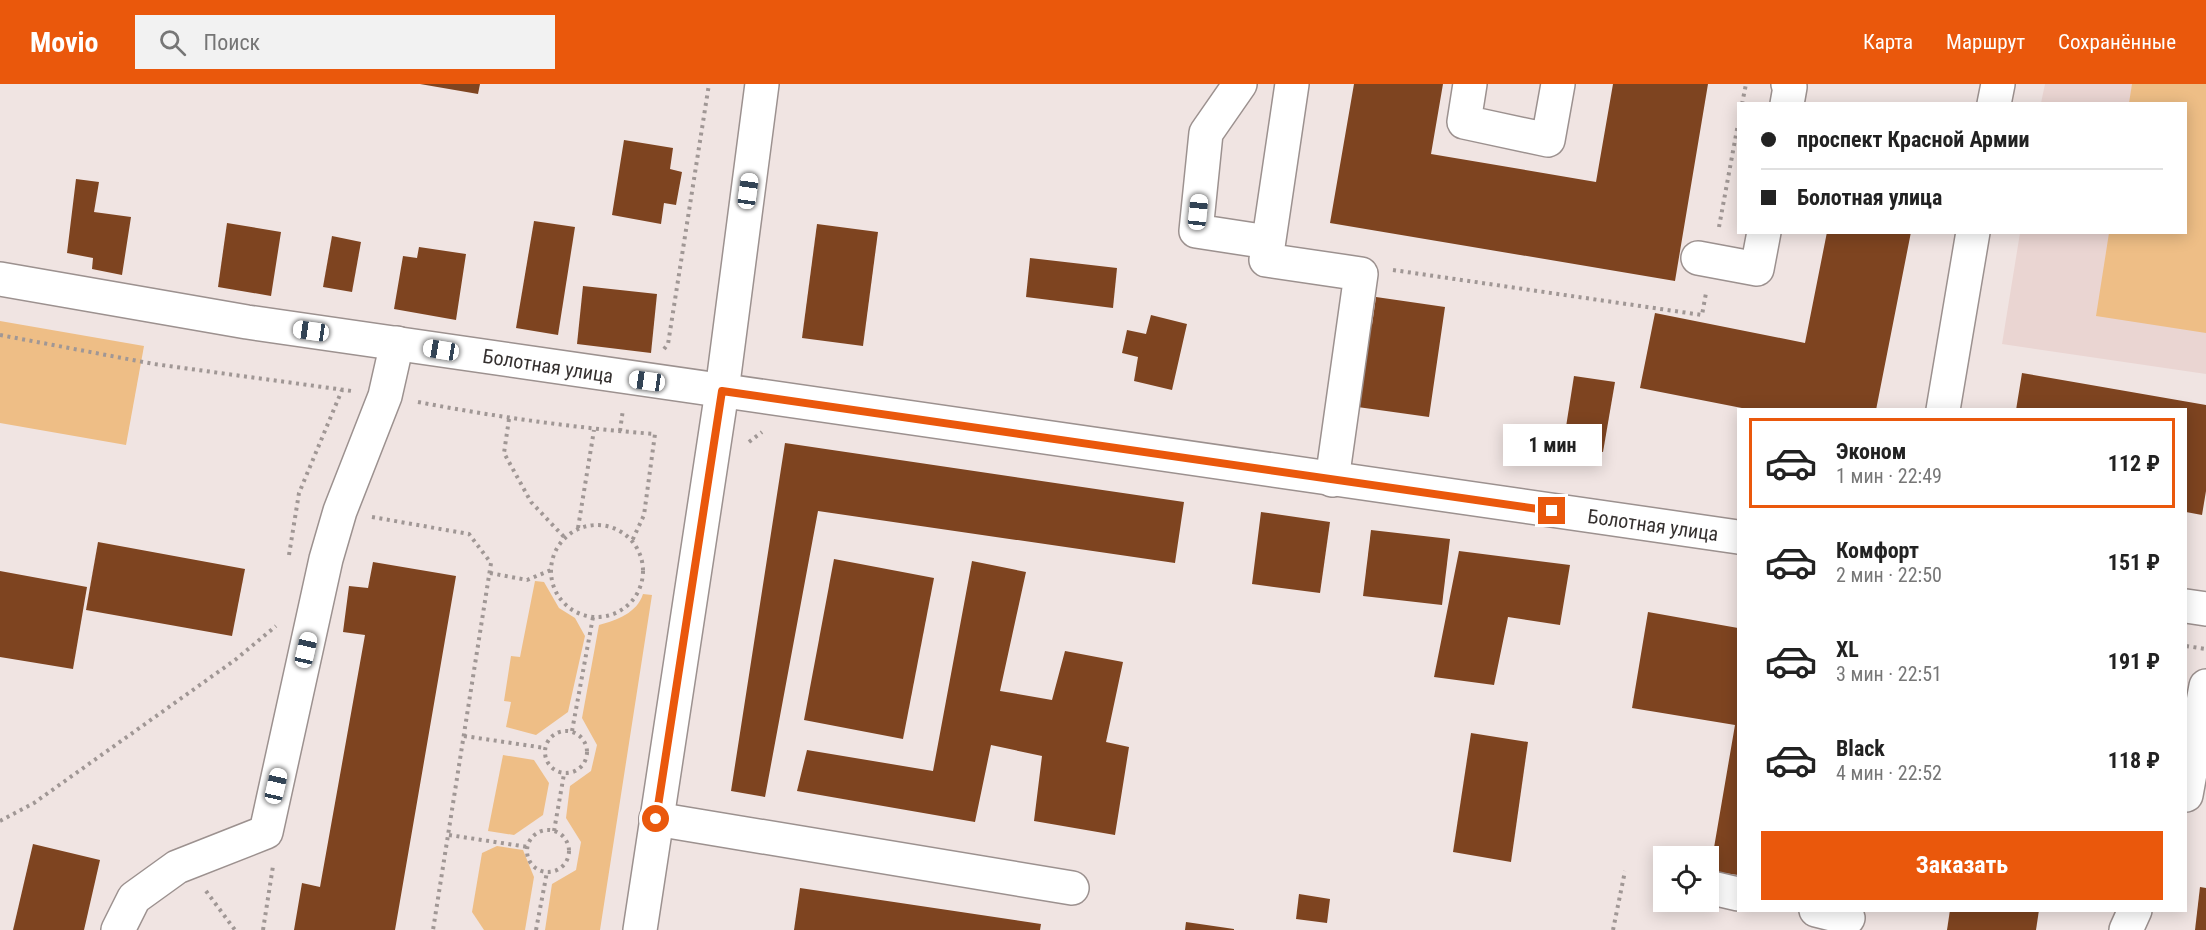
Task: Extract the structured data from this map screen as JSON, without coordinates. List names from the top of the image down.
{
  "streets": {
    "street": ["Болотная улица"]
  },
  "page": {
    "header": "Movio",
    "search": "Поиск",
    "nav": ["Карта", "Маршрут", "Сохранённые"],
    "banner": ["проспект Красной Армии", "Болотная улица"],
    "list": [
      {
        "name": "Эконом",
        "note": "1 мин · 22:49",
        "value": "112 ₽"
      },
      {
        "name": "Комфорт",
        "note": "2 мин · 22:50",
        "value": "151 ₽"
      },
      {
        "name": "XL",
        "note": "3 мин · 22:51",
        "value": "191 ₽"
      },
      {
        "name": "Black",
        "note": "4 мин · 22:52",
        "value": "118 ₽"
      }
    ],
    "bubble": "1 мин",
    "buttons": "Заказать"
  }
}
